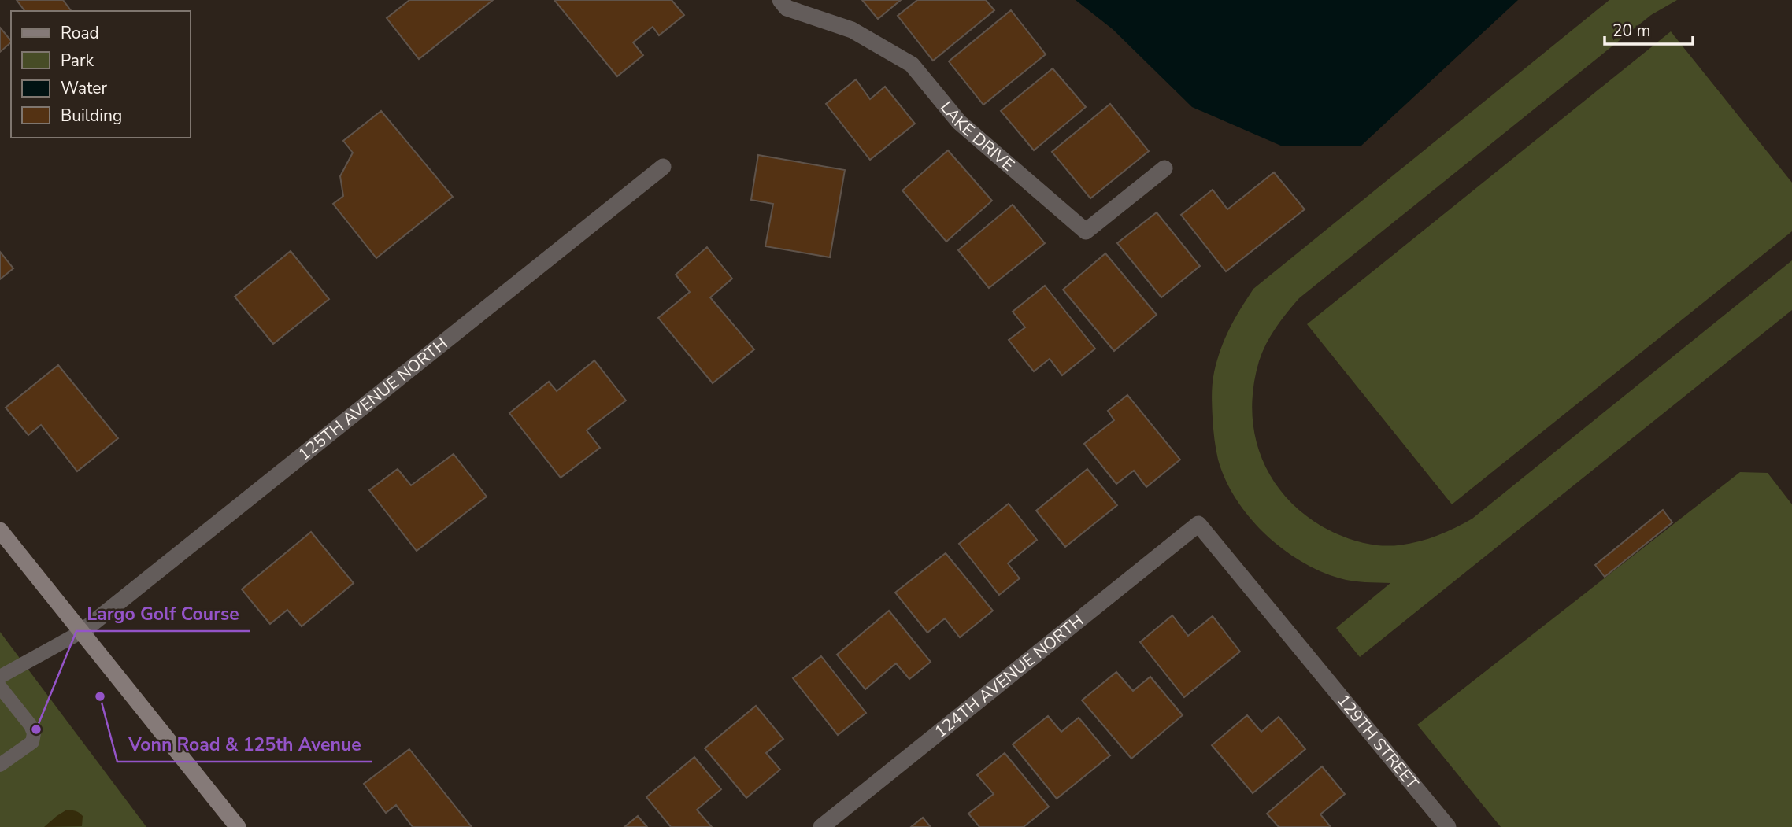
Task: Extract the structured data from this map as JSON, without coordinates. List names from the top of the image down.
{
  "streets": {
    "street": [
      "LAKE DRIVE",
      "125TH AVENUE NORTH",
      "124TH AVENUE NORTH",
      "129TH STREET"
    ]
  },
  "crossings": [
    ["124TH AVENUE NORTH", "129TH STREET"]
  ],
  "places": ["Vonn Road & 125th Avenue", "Largo Golf Course"],
  "legend": [
    "Road",
    "Park",
    "Water",
    "Building"
  ],
  "scale_bar": "20 m"
}
